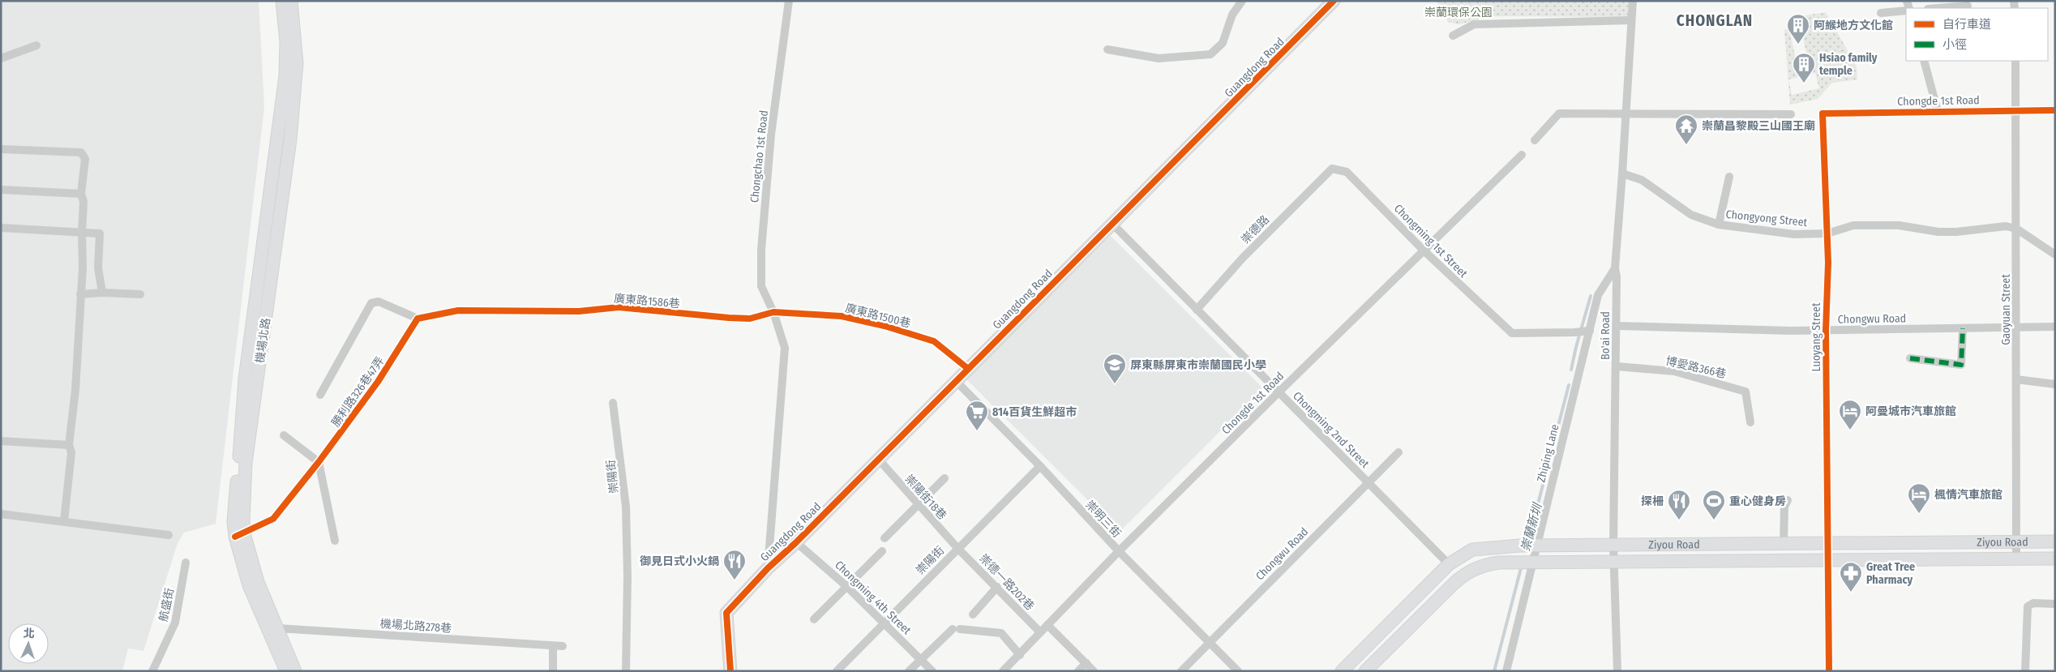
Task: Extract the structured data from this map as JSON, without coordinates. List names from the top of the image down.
{
  "streets": {
    "street": [
      "Guangdong Road",
      "Chongde 1st Road",
      "Chongchao 1st Road",
      "Chongyong Street",
      "崇德路",
      "Chongming 1st Street",
      "廣東路1586巷",
      "Gaoyuan Street",
      "廣東路1500巷",
      "Chongwu Road",
      "Bo'ai Road",
      "Luoyang Street",
      "機場北路",
      "博愛路366巷",
      "勝利路326巷47弄",
      "Chongming 2nd Street",
      "Zhiping Lane",
      "崇陽街",
      "崇陽街18巷",
      "崇明三街",
      "Ziyou Road",
      "崇德一路202巷",
      "Chongming 4th Street",
      "航盛街",
      "機場北路278巷"
    ]
  },
  "crossings": [
    ["Guangdong Road", "廣東路1500巷"],
    ["Guangdong Road", "Chongming 2nd Street"],
    ["Guangdong Road", "崇陽街18巷"],
    ["Guangdong Road", "崇明三街"],
    ["Guangdong Road", "Chongming 4th Street"],
    ["Chongde 1st Road", "Chongming 1st Street"],
    ["Chongde 1st Road", "Gaoyuan Street"],
    ["Chongde 1st Road", "Luoyang Street"],
    ["Chongde 1st Road", "Chongming 2nd Street"],
    ["Chongde 1st Road", "崇明三街"],
    ["Chongde 1st Road", "崇德一路202巷"],
    ["Chongchao 1st Road", "廣東路1586巷"],
    ["Chongchao 1st Road", "廣東路1500巷"],
    ["Chongyong Street", "Gaoyuan Street"],
    ["Chongyong Street", "Bo'ai Road"],
    ["Chongyong Street", "Luoyang Street"],
    ["崇德路", "Chongming 1st Street"],
    ["崇德路", "Chongming 2nd Street"],
    ["Chongming 1st Street", "Zhiping Lane"],
    ["廣東路1586巷", "廣東路1500巷"],
    ["廣東路1586巷", "勝利路326巷47弄"],
    ["Gaoyuan Street", "Chongwu Road"],
    ["Gaoyuan Street", "Ziyou Road"],
    ["Chongwu Road", "Bo'ai Road"],
    ["Chongwu Road", "Luoyang Street"],
    ["Chongwu Road", "Chongming 2nd Street"],
    ["Chongwu Road", "崇明三街"],
    ["Bo'ai Road", "博愛路366巷"],
    ["Bo'ai Road", "Zhiping Lane"],
    ["Bo'ai Road", "Ziyou Road"],
    ["Luoyang Street", "Ziyou Road"],
    ["機場北路", "勝利路326巷47弄"],
    ["機場北路", "機場北路278巷"],
    ["Chongming 2nd Street", "Ziyou Road"],
    ["Zhiping Lane", "Ziyou Road"],
    ["崇陽街", "崇陽街18巷"],
    ["崇陽街", "崇明三街"],
    ["崇陽街", "崇德一路202巷"],
    ["崇陽街", "Chongming 4th Street"],
    ["崇陽街18巷", "崇德一路202巷"]
  ],
  "districts": ["CHONGLAN"],
  "water": ["崇蘭新圳"],
  "parks": ["崇蘭環保公園"],
  "places": {
    "building": ["阿緱地方文化館", "Hsiao family temple"],
    "temple": ["崇蘭昌黎殿三山國王廟"],
    "school or university": ["屏東縣屏東市崇蘭國民小學"],
    "hotel": ["阿曼城市汽車旅館", "楓情汽車旅館"],
    "supermarket": ["814百貨生鮮超市"],
    "restaurant": ["探柵", "御見日式小火鍋"],
    "sports": ["重心健身房"],
    "pharmacy": ["Great Tree Pharmacy"]
  },
  "legend": ["自行車道", "小徑"],
  "north": "top"
}
